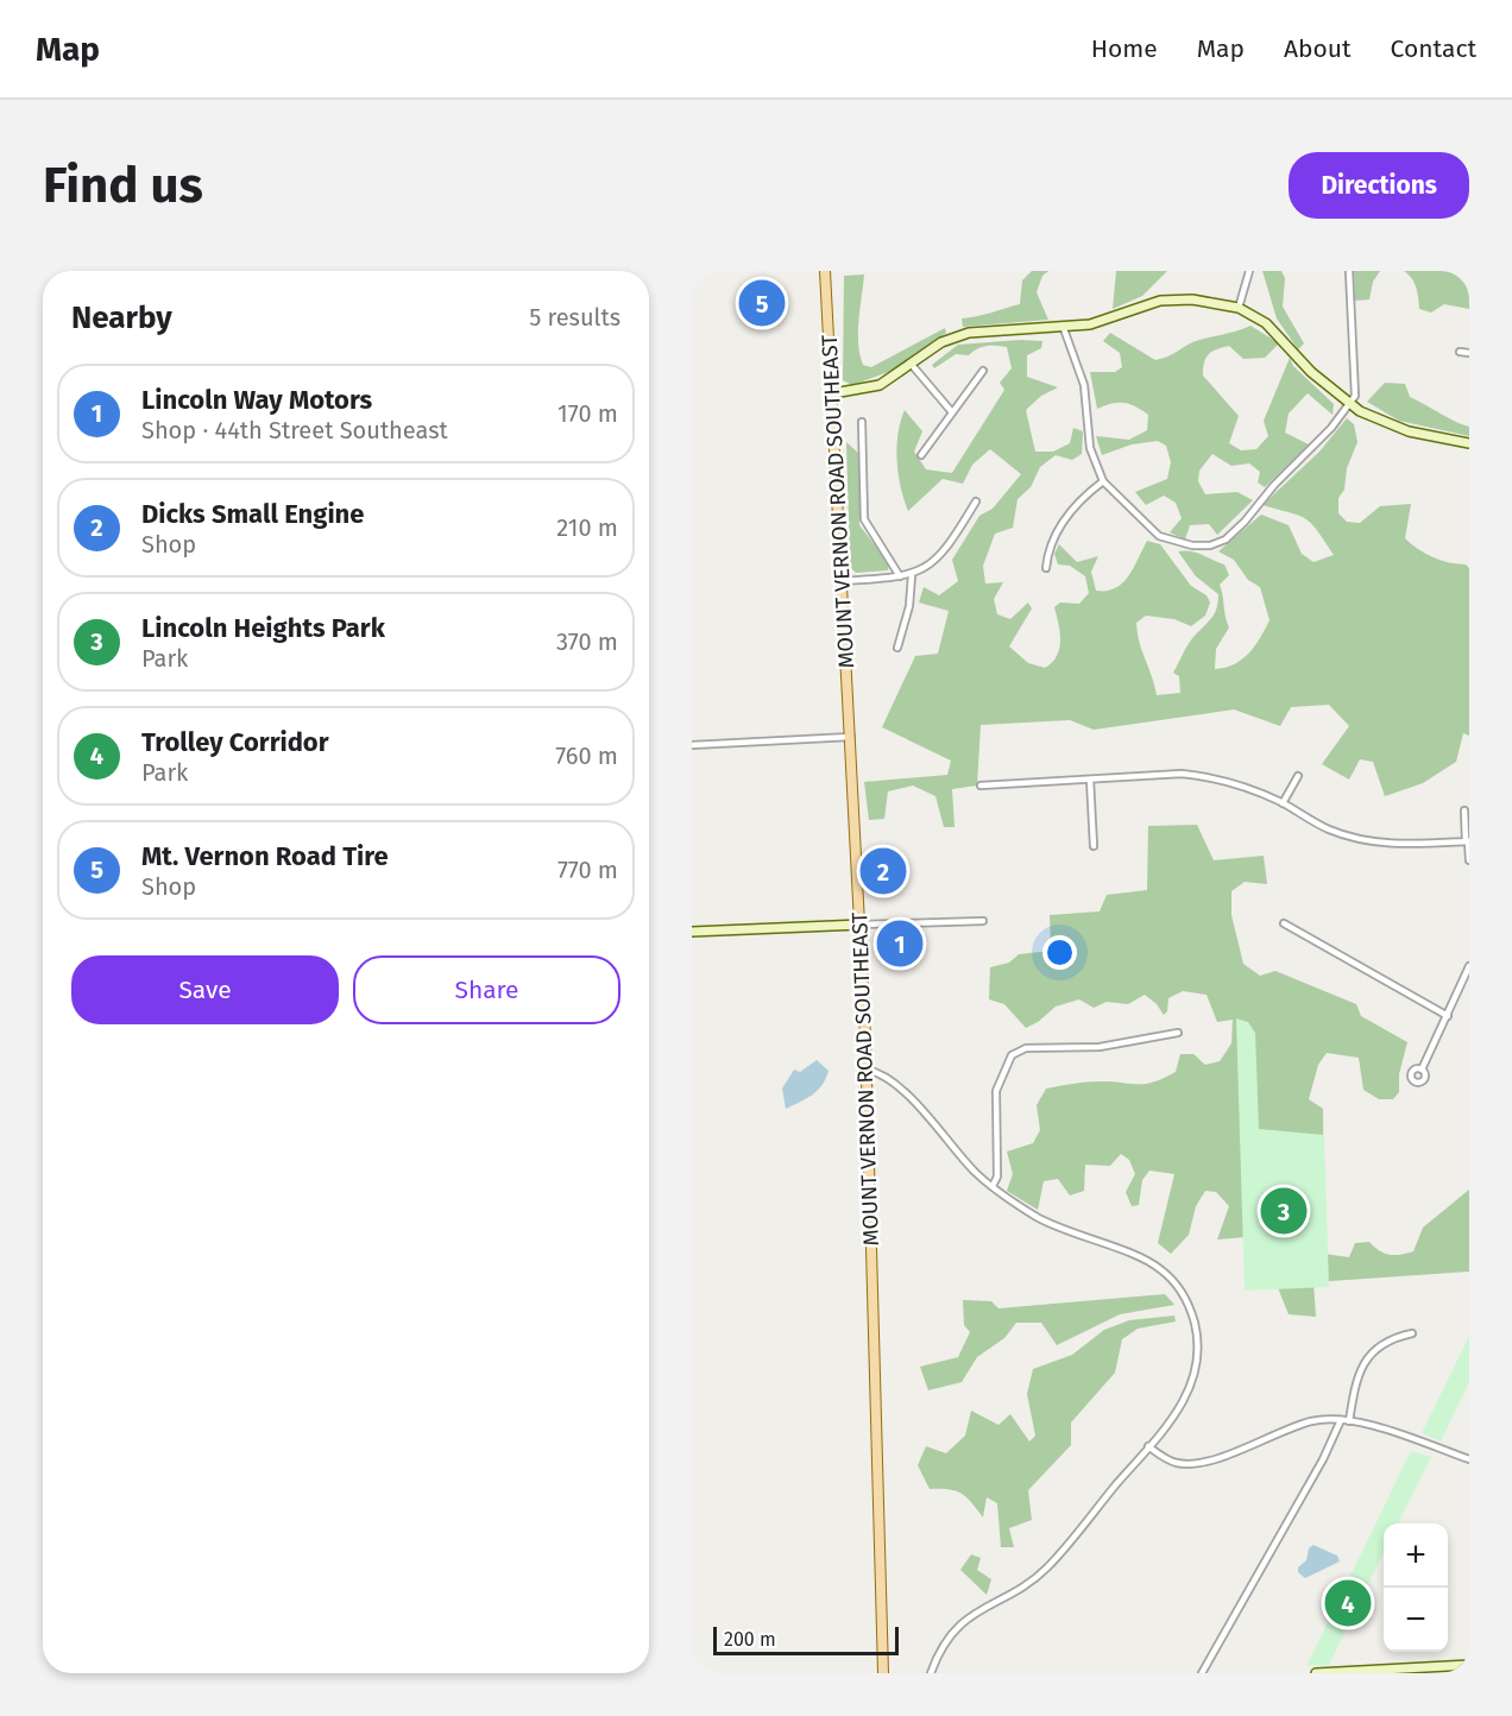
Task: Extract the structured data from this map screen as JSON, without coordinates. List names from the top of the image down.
{
  "streets": {
    "main road": ["MOUNT VERNON ROAD SOUTHEAST"]
  },
  "scale_bar": "200 m",
  "page": {
    "header": "Map",
    "nav": [
      "Home",
      "Map",
      "About",
      "Contact"
    ],
    "buttons": [
      "Directions",
      ["Save", "Share"]
    ],
    "title": "Find us",
    "heading": ["Nearby", "5 results"],
    "pins": [
      "5",
      "2",
      "1",
      "3",
      "4"
    ],
    "list": [
      {
        "mark": "1",
        "name": "Lincoln Way Motors",
        "note": "Shop · 44th Street Southeast",
        "value": "170 m"
      },
      {
        "mark": "2",
        "name": "Dicks Small Engine",
        "note": "Shop",
        "value": "210 m"
      },
      {
        "mark": "3",
        "name": "Lincoln Heights Park",
        "note": "Park",
        "value": "370 m"
      },
      {
        "mark": "4",
        "name": "Trolley Corridor",
        "note": "Park",
        "value": "760 m"
      },
      {
        "mark": "5",
        "name": "Mt. Vernon Road Tire",
        "note": "Shop",
        "value": "770 m"
      }
    ],
    "map_buttons": ["+", "−"],
    "scale": "200 m"
  }
}
